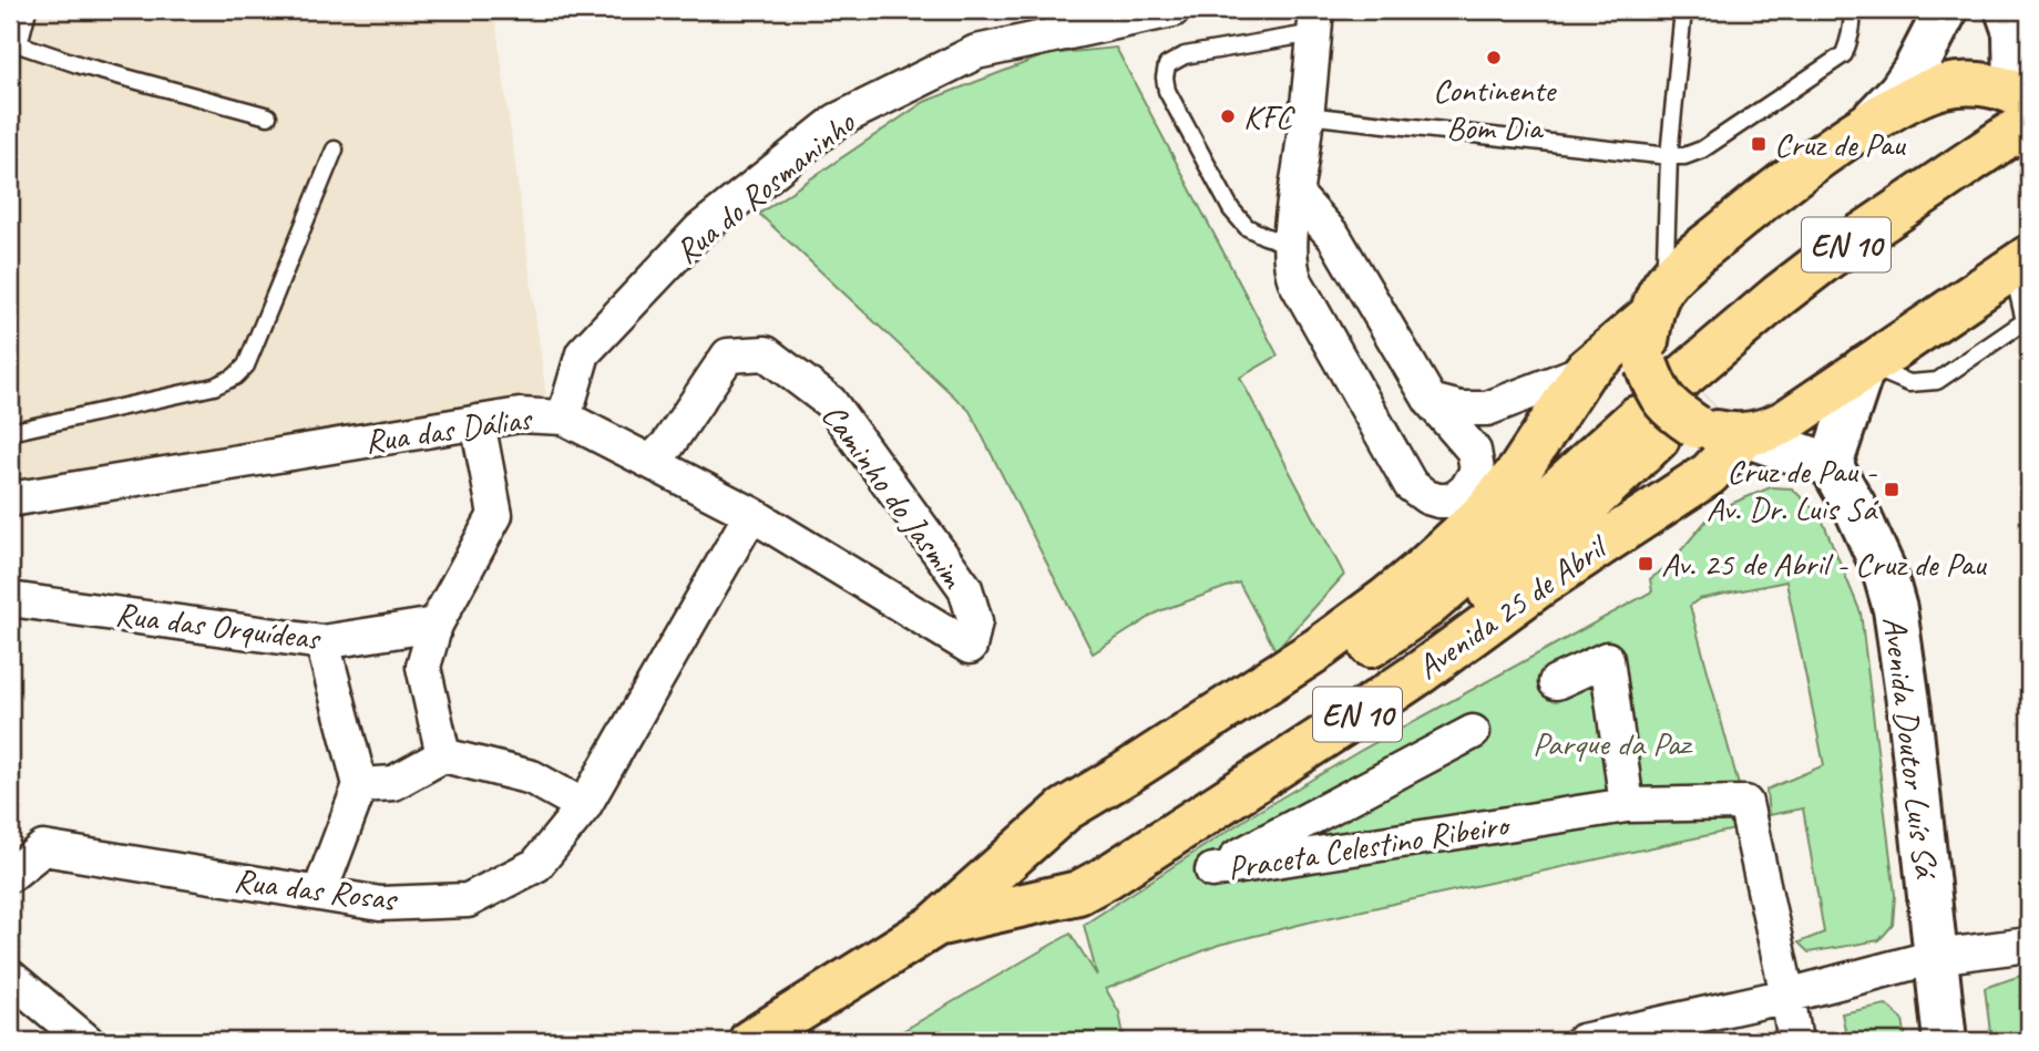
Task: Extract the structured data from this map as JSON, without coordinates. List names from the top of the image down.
{
  "streets": {
    "main road": ["EN 10", "Avenida 25 de Abril"],
    "street": [
      "Rua do Rosmaninho",
      "Rua das Dálias",
      "Caminho do Jasmim",
      "Rua das Orquídeas",
      "Avenida Doutor Luís Sá",
      "Praceta Celestino Ribeiro",
      "Rua das Rosas"
    ]
  },
  "crossings": [
    ["Rua do Rosmaninho", "Rua das Dálias"],
    ["EN 10", "Avenida 25 de Abril"],
    ["Rua das Dálias", "Caminho do Jasmim"],
    ["Rua das Dálias", "Rua das Rosas"]
  ],
  "parks": ["Parque da Paz"],
  "places": {
    "other": ["Continente Bom Dia", "KFC"],
    "transit": ["Cruz de Pau", "Cruz de Pau - Av. Dr. Luis Sá", "Av. 25 de Abril - Cruz de Pau"]
  }
}
